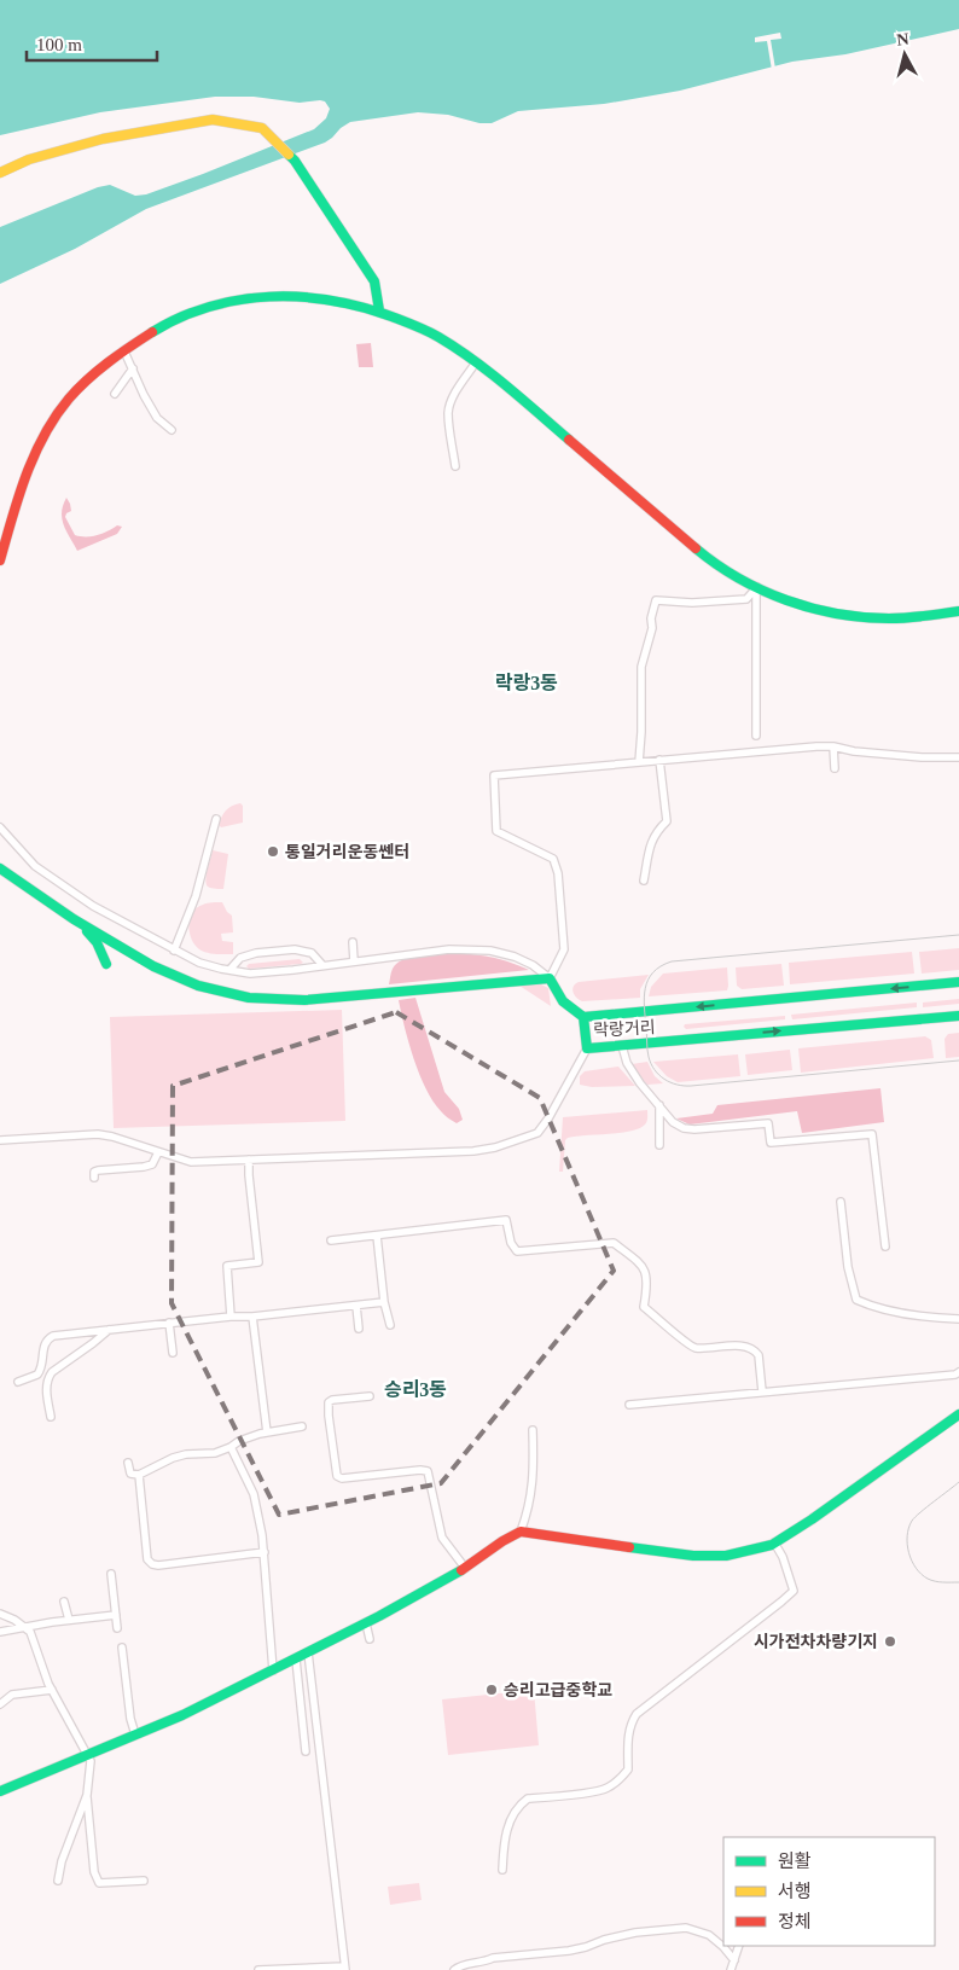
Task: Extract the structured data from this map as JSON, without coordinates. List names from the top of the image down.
{
  "streets": {
    "main road": ["락랑거리"]
  },
  "districts": ["락랑3동", "승리3동"],
  "places": ["통일거리운동쎈터", "시가전차차량기지", "승리고급중학교"],
  "legend": ["원활", "서행", "정체"],
  "scale_bar": "100 m",
  "north": "top"
}
